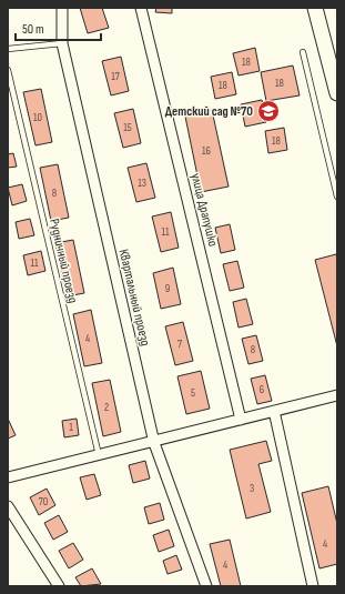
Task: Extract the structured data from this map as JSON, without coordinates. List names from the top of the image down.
{
  "streets": {
    "street": ["улица Драпушко", "Квартальный проезд"],
    "lane": ["Рудничный проезд"]
  },
  "places": {
    "school or university": ["Детский сад №70"]
  },
  "house_numbers": [
    "18",
    "17",
    "18",
    "18",
    "10",
    "15",
    "18",
    "16",
    "13",
    "8",
    "11",
    "11",
    "9",
    "4",
    "7",
    "8",
    "6",
    "5",
    "2",
    "1",
    "3",
    "70",
    "4",
    "4"
  ],
  "scale_bar": "50 m"
}
